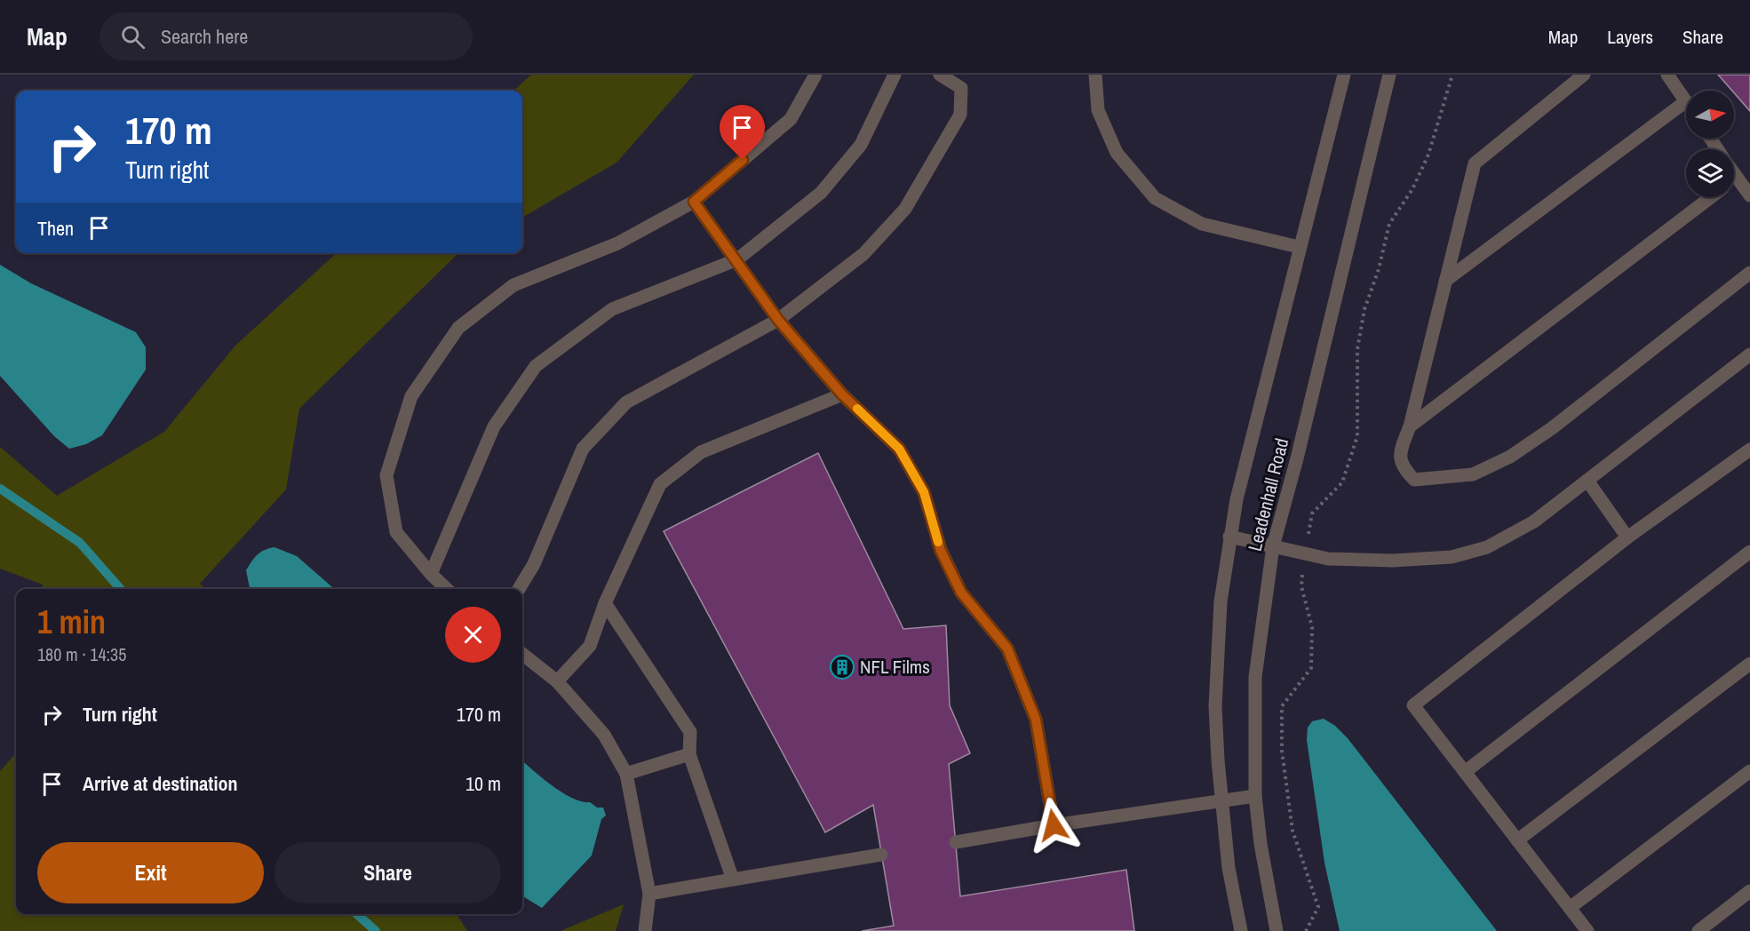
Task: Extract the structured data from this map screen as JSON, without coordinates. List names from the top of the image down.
{
  "streets": {
    "street": ["Leadenhall Road"]
  },
  "places": {
    "building": ["NFL Films"]
  },
  "north": "right",
  "page": {
    "header": "Map",
    "search": "Search here",
    "nav": ["Map", "Layers", "Share"],
    "turn": ["170 m", "Turn right"],
    "then": "Then",
    "heading": ["1 min", "180 m · 14:35"],
    "list": [
      {
        "name": "Turn right",
        "value": "170 m"
      },
      {
        "name": "Arrive at destination",
        "value": "10 m"
      }
    ],
    "buttons": ["Exit", "Share"]
  }
}
